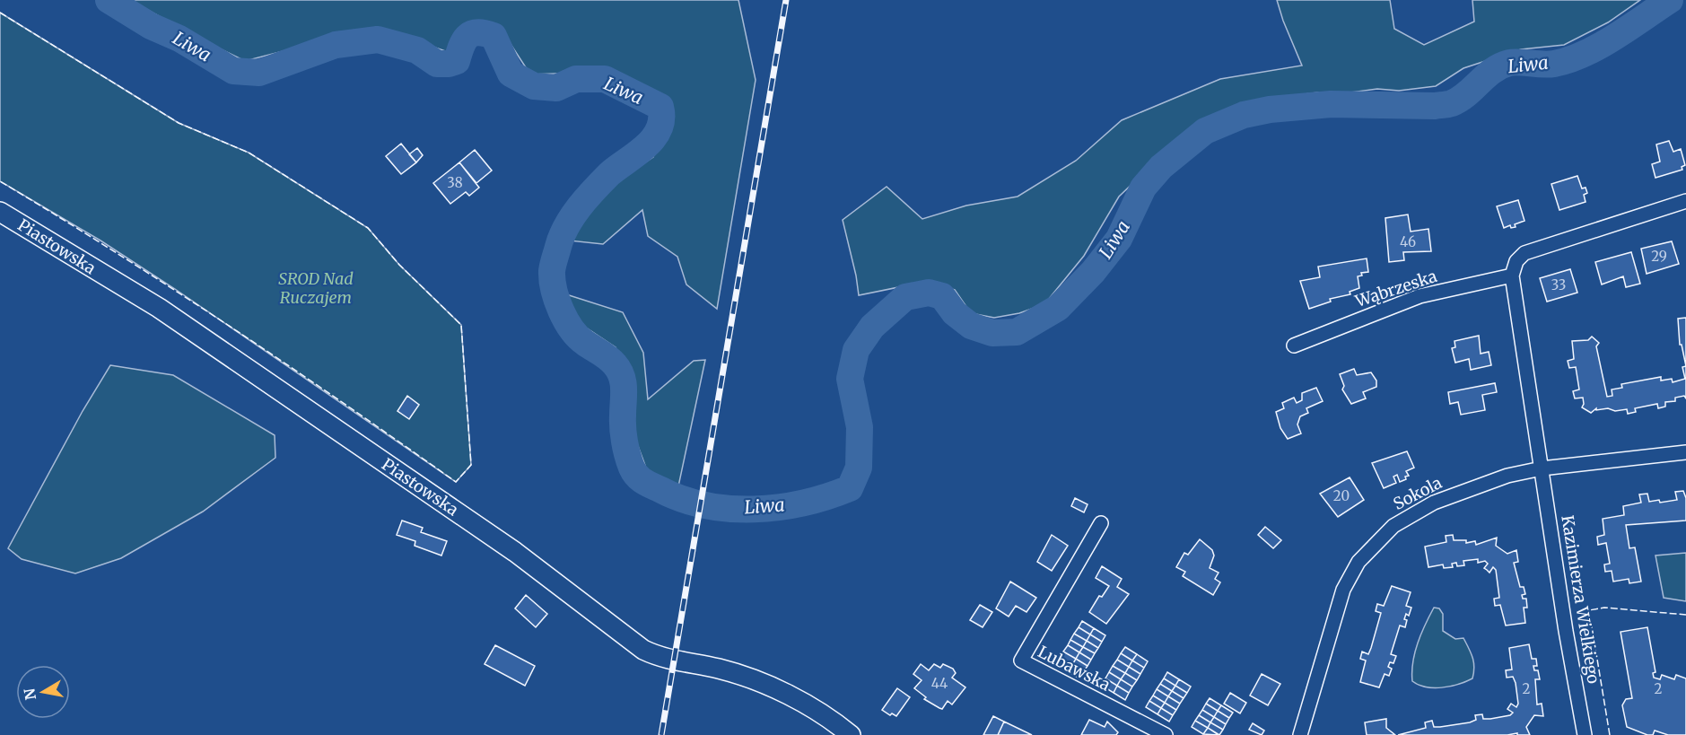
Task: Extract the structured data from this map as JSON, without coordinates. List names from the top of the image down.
{
  "streets": {
    "street": [
      "Piastowska",
      "Wąbrzeska",
      "Sokola",
      "Kazimierza Wielkiego",
      "Lubawska"
    ]
  },
  "crossings": [
    ["Sokola", "Kazimierza Wielkiego"]
  ],
  "water": ["Liwa"],
  "parks": ["SROD Nad Ruczajem"],
  "house_numbers": [
    "38",
    "46",
    "29",
    "33",
    "20",
    "44",
    "2",
    "2"
  ],
  "north": "left"
}
